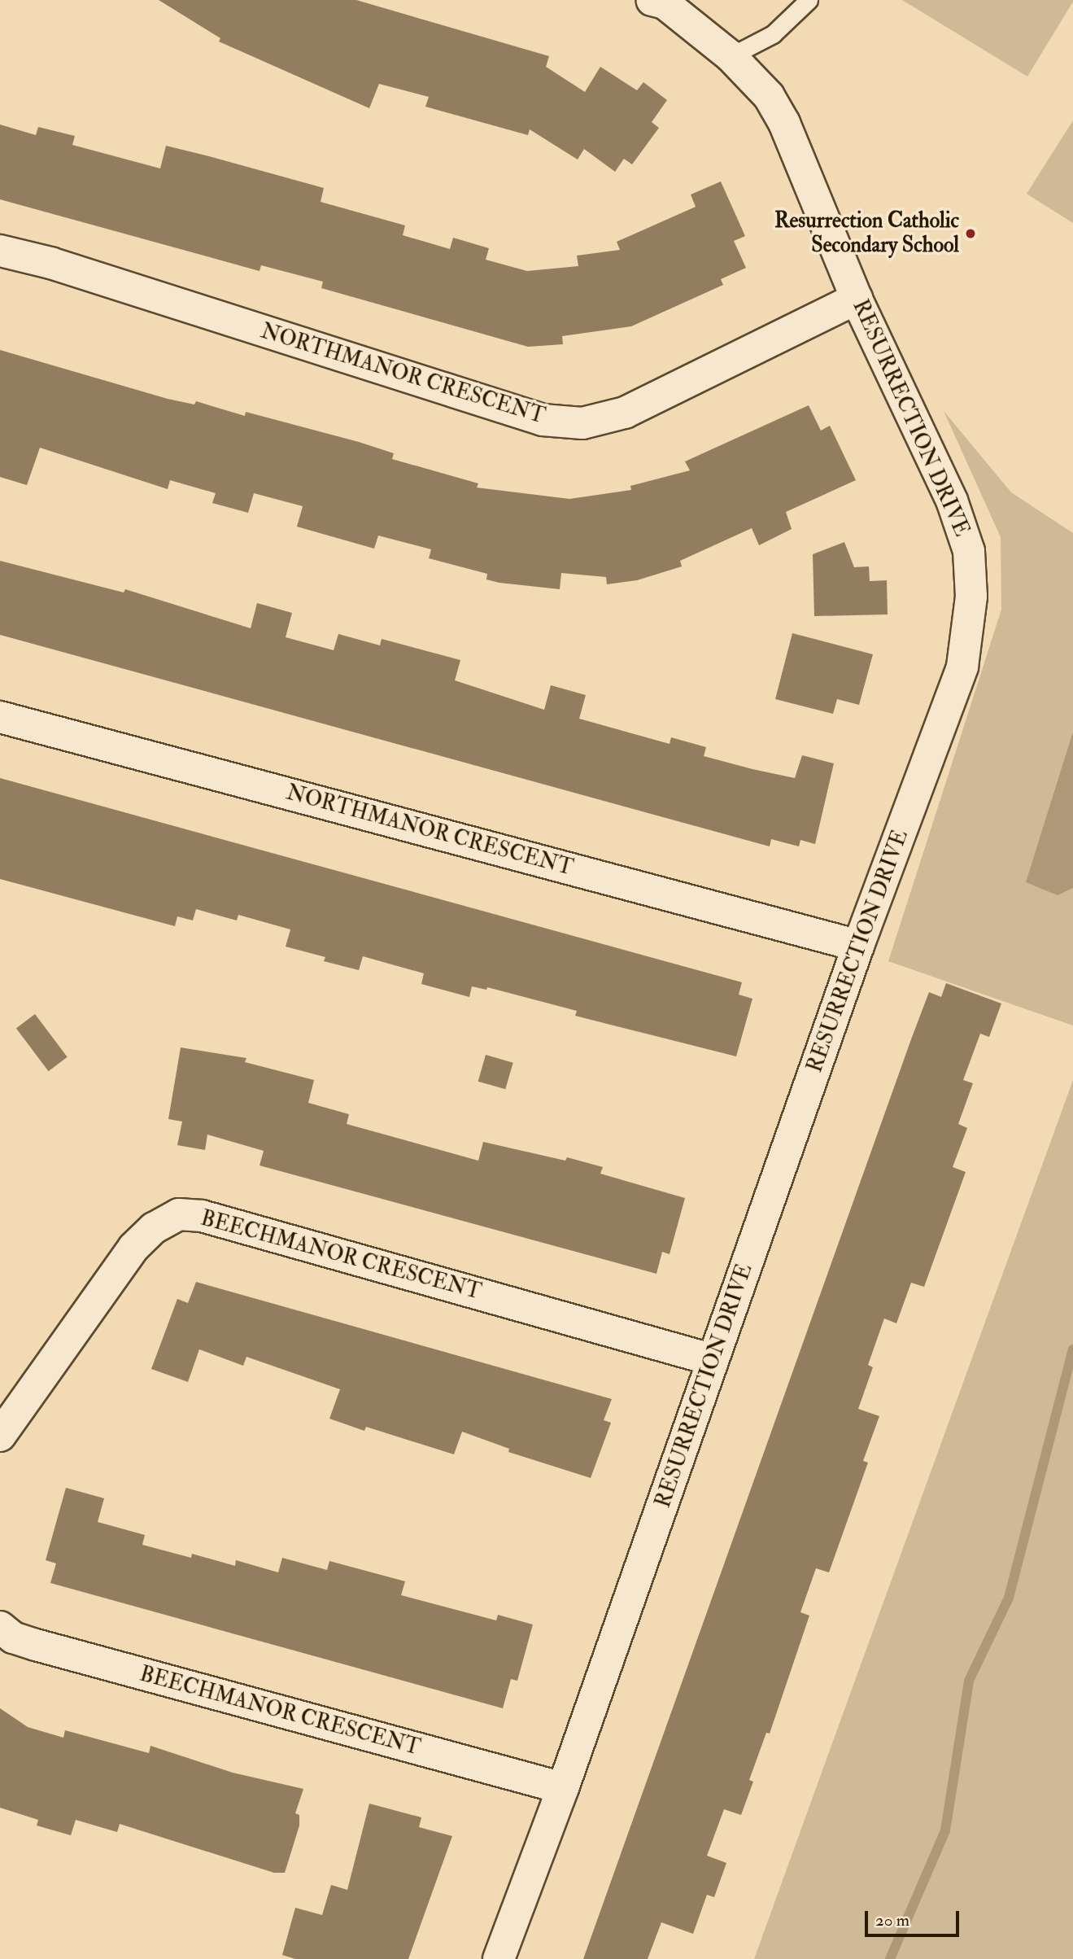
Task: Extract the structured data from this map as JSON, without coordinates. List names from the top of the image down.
{
  "streets": {
    "street": ["NORTHMANOR CRESCENT", "RESURRECTION DRIVE", "BEECHMANOR CRESCENT"]
  },
  "crossings": [
    ["NORTHMANOR CRESCENT", "RESURRECTION DRIVE"],
    ["RESURRECTION DRIVE", "BEECHMANOR CRESCENT"]
  ],
  "places": ["Resurrection Catholic Secondary School"],
  "scale_bar": "20 m"
}
